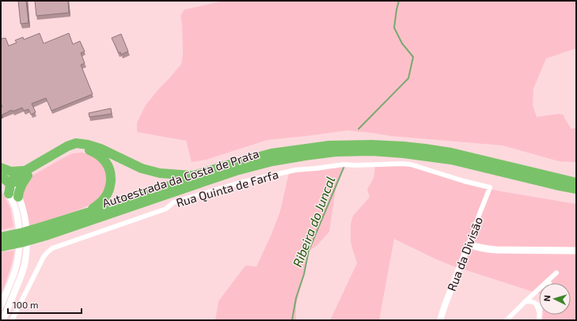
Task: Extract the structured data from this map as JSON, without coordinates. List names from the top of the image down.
{
  "streets": {
    "highway": ["Autoestrada da Costa de Prata"],
    "street": ["Rua Quinta de Farfa", "Rua da Divisão"]
  },
  "crossings": [
    ["Rua Quinta de Farfa", "Rua da Divisão"]
  ],
  "water": ["Ribeira do Juncal"],
  "scale_bar": "100 m",
  "north": "left"
}
